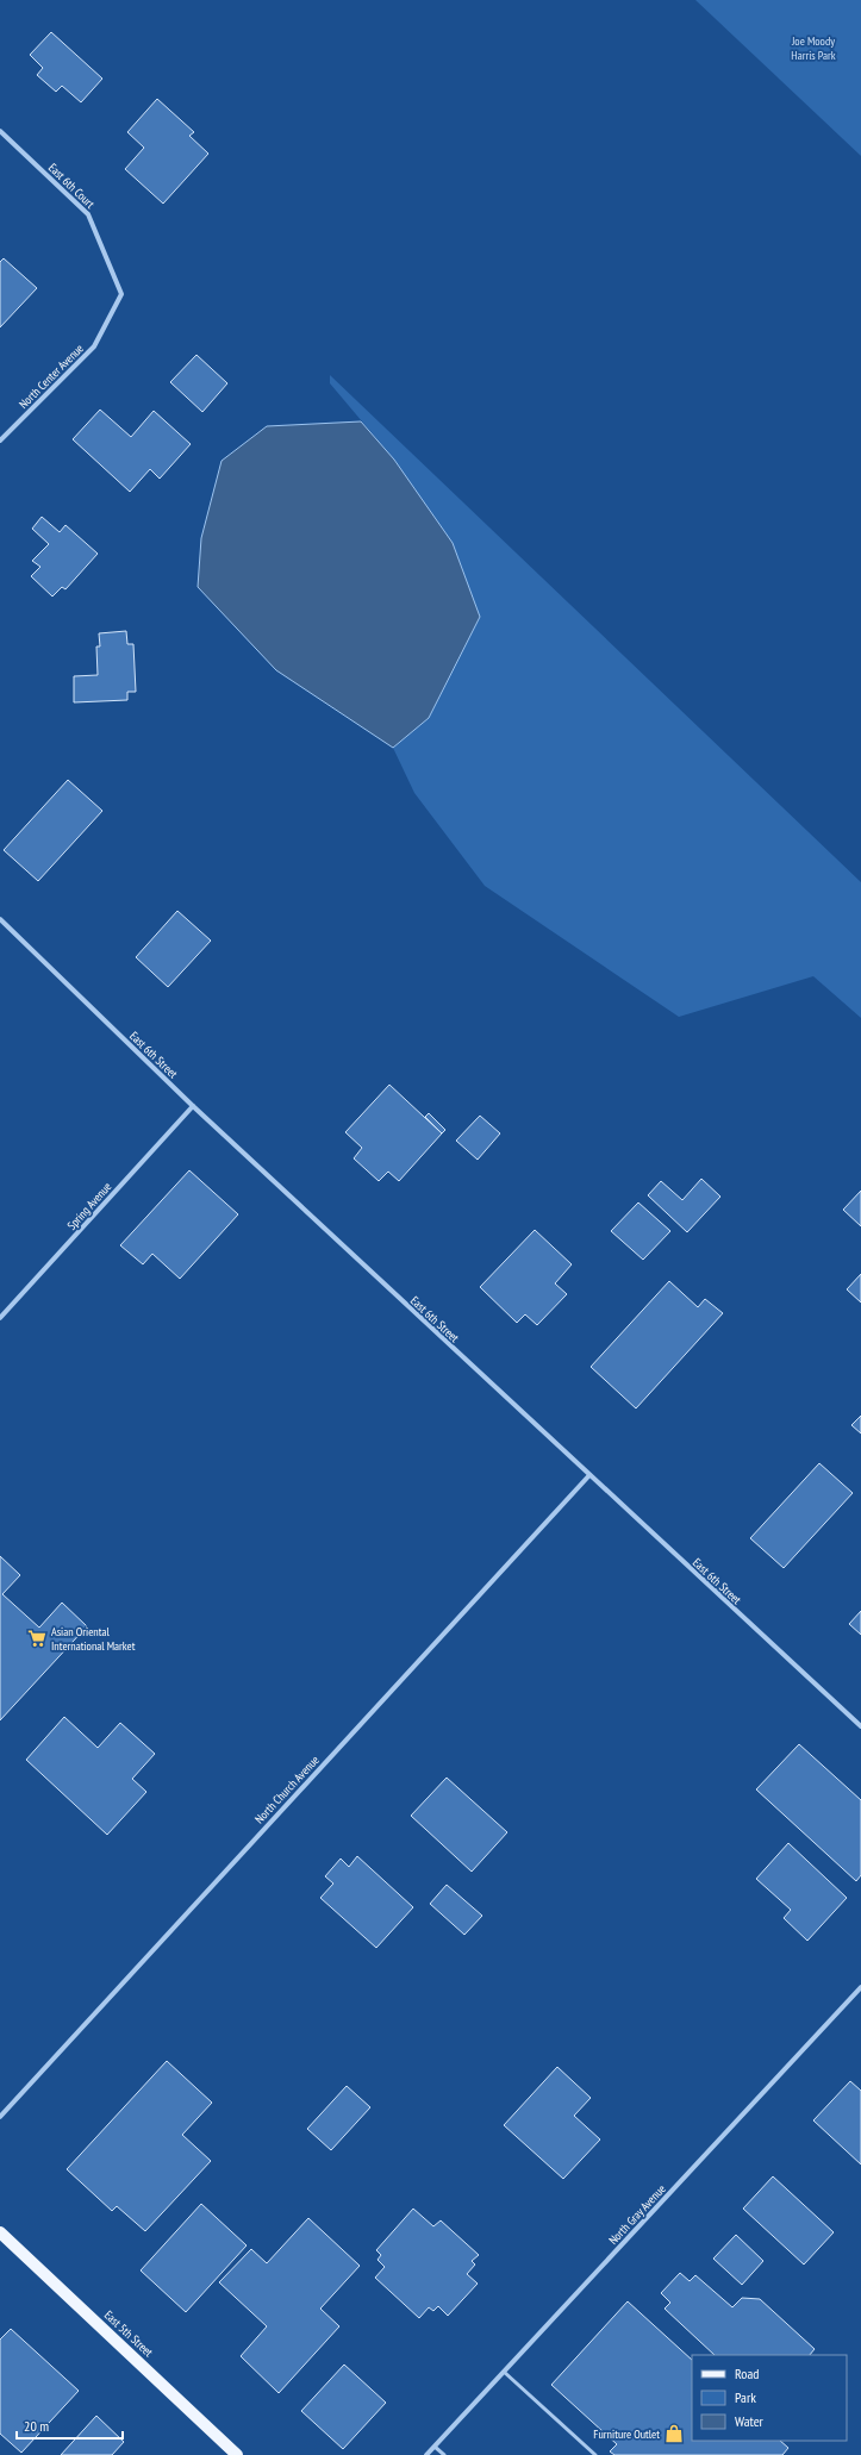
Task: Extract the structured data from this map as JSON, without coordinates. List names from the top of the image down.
{
  "streets": {
    "main road": ["East 5th Street"],
    "street": [
      "East 6th Court",
      "North Center Avenue",
      "East 6th Street",
      "Spring Avenue",
      "North Church Avenue",
      "North Gray Avenue"
    ]
  },
  "crossings": [
    ["East 6th Court", "North Center Avenue"],
    ["East 6th Street", "Spring Avenue"],
    ["East 6th Street", "North Church Avenue"]
  ],
  "parks": ["Joe Moody Harris Park"],
  "places": {
    "supermarket": ["Asian Oriental International Market"],
    "shop": ["Furniture Outlet"]
  },
  "legend": ["Road", "Park", "Water"],
  "scale_bar": "20 m"
}
